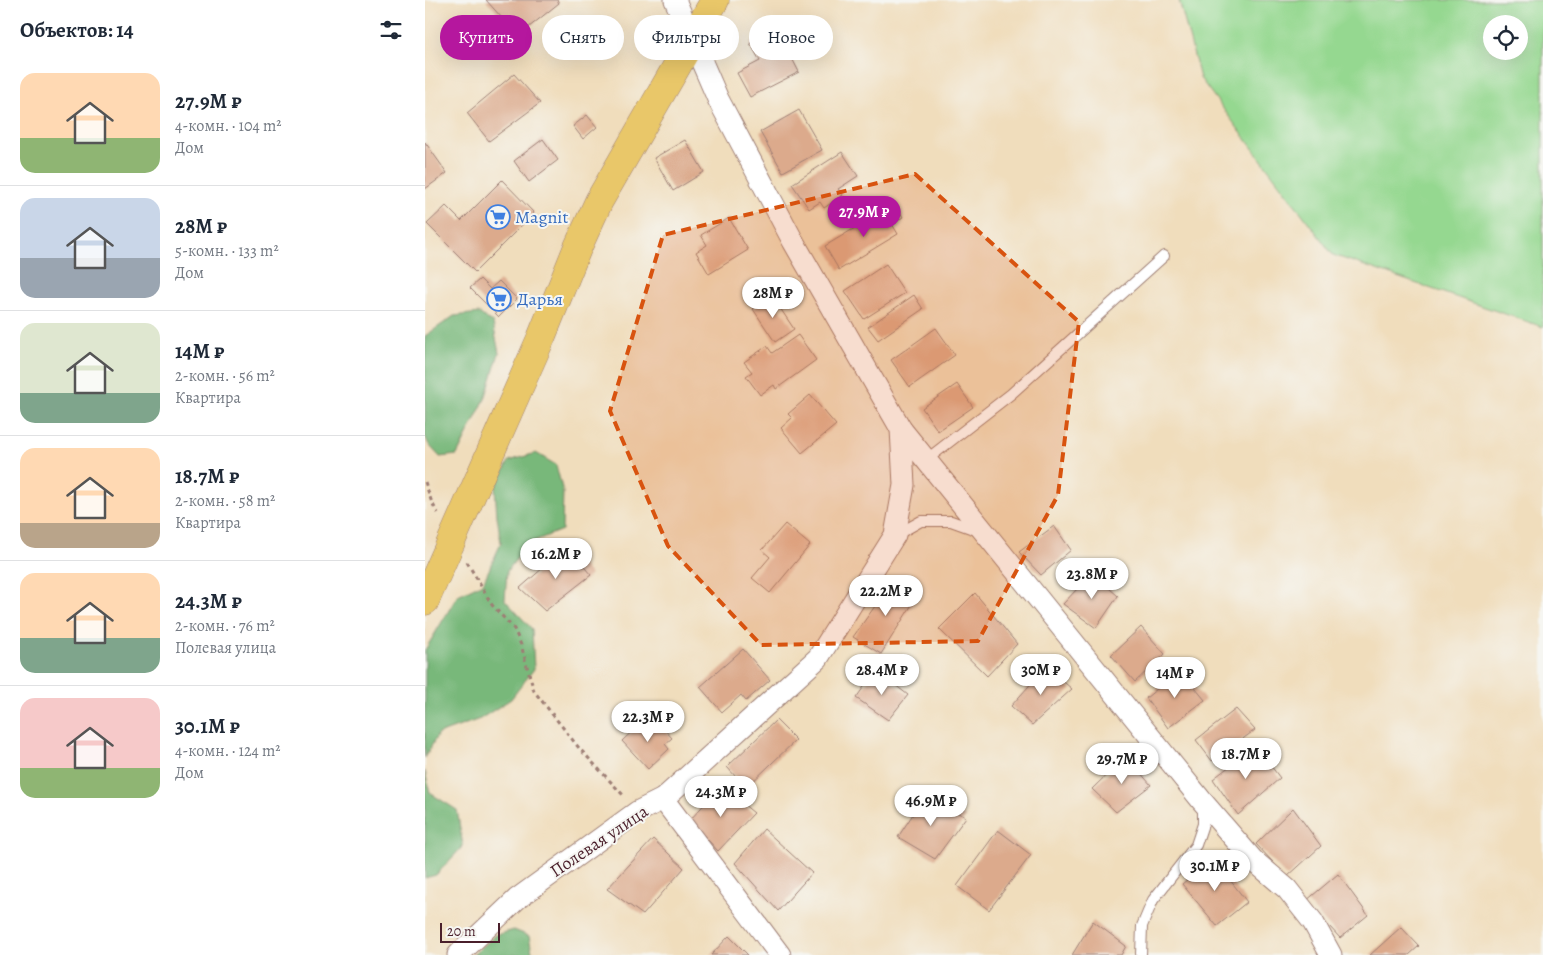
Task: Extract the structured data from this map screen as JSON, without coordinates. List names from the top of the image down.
{
  "streets": {
    "street": ["Полевая улица"]
  },
  "places": {
    "supermarket": ["Magnit", "Дарья"]
  },
  "scale_bar": "20 m",
  "page": {
    "heading": "Объектов: 14",
    "chip": [
      "Купить",
      "Снять",
      "Фильтры",
      "Новое"
    ],
    "list": [
      {
        "name": "27.9M ₽",
        "note": "4-комн. · 104 m² · Дом"
      },
      {
        "name": "28M ₽",
        "note": "5-комн. · 133 m² · Дом"
      },
      {
        "name": "14M ₽",
        "note": "2-комн. · 56 m² · Квартира"
      },
      {
        "name": "18.7M ₽",
        "note": "2-комн. · 58 m² · Квартира"
      },
      {
        "name": "24.3M ₽",
        "note": "2-комн. · 76 m² · Полевая улица"
      },
      {
        "name": "30.1M ₽",
        "note": "4-комн. · 124 m² · Дом"
      }
    ],
    "price": [
      "27.9M ₽",
      "28M ₽",
      "16.2M ₽",
      "23.8M ₽",
      "22.2M ₽",
      "28.4M ₽",
      "30M ₽",
      "14M ₽",
      "22.3M ₽",
      "18.7M ₽",
      "29.7M ₽",
      "24.3M ₽",
      "46.9M ₽",
      "30.1M ₽"
    ],
    "scale": "20 m"
  }
}
